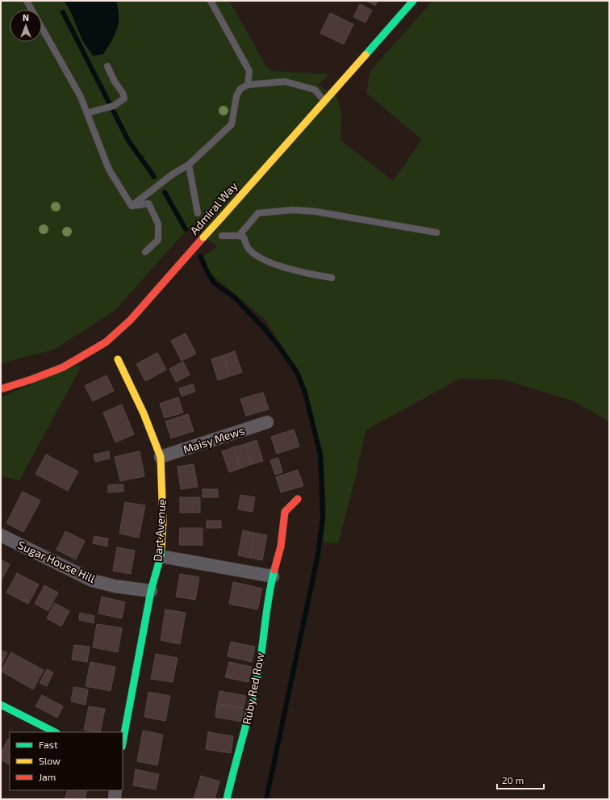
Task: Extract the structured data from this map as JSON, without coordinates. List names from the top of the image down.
{
  "streets": {
    "street": [
      "Admiral Way",
      "Maisy Mews",
      "Dart Avenue",
      "Sugar House Hill",
      "Ruby Red Row"
    ]
  },
  "crossings": [
    ["Maisy Mews", "Dart Avenue"],
    ["Dart Avenue", "Sugar House Hill"]
  ],
  "legend": ["Fast", "Slow", "Jam"],
  "scale_bar": "20 m",
  "north": "top"
}
